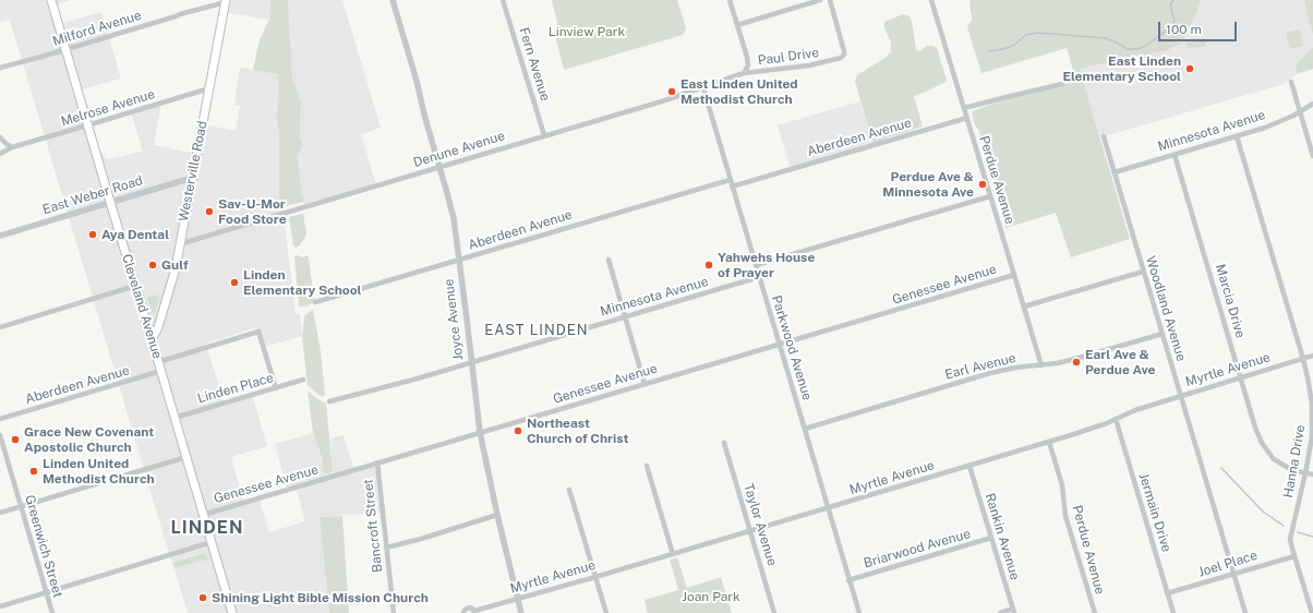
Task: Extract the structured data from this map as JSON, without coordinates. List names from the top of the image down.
{
  "streets": {
    "main road": ["Westerville Road", "Cleveland Avenue"],
    "street": [
      "Milford Avenue",
      "Paul Drive",
      "Fern Avenue",
      "Melrose Avenue",
      "Minnesota Avenue",
      "Aberdeen Avenue",
      "Denune Avenue",
      "Perdue Avenue",
      "East Weber Road",
      "Genessee Avenue",
      "Marcia Drive",
      "Woodland Avenue",
      "Joyce Avenue",
      "Parkwood Avenue",
      "Earl Avenue",
      "Myrtle Avenue",
      "Linden Place",
      "Hanna Drive",
      "Jermain Drive",
      "Taylor Avenue",
      "Bancroft Street",
      "Rankin Avenue",
      "Greenwich Street",
      "Briarwood Avenue",
      "Joel Place"
    ]
  },
  "crossings": [
    ["Milford Avenue", "Westerville Road"],
    ["Milford Avenue", "Cleveland Avenue"],
    ["Paul Drive", "Denune Avenue"],
    ["Fern Avenue", "Denune Avenue"],
    ["Melrose Avenue", "Westerville Road"],
    ["Melrose Avenue", "Cleveland Avenue"],
    ["Minnesota Avenue", "Marcia Drive"],
    ["Minnesota Avenue", "Woodland Avenue"],
    ["Minnesota Avenue", "Joyce Avenue"],
    ["Minnesota Avenue", "Parkwood Avenue"],
    ["Minnesota Avenue", "Hanna Drive"],
    ["Aberdeen Avenue", "Perdue Avenue"],
    ["Aberdeen Avenue", "Cleveland Avenue"],
    ["Aberdeen Avenue", "Joyce Avenue"],
    ["Aberdeen Avenue", "Parkwood Avenue"],
    ["Denune Avenue", "Westerville Road"],
    ["Denune Avenue", "Joyce Avenue"],
    ["Denune Avenue", "Parkwood Avenue"],
    ["Westerville Road", "East Weber Road"],
    ["Westerville Road", "Cleveland Avenue"],
    ["Perdue Avenue", "Genessee Avenue"],
    ["Perdue Avenue", "Earl Avenue"],
    ["Perdue Avenue", "Myrtle Avenue"],
    ["East Weber Road", "Cleveland Avenue"],
    ["Genessee Avenue", "Cleveland Avenue"],
    ["Genessee Avenue", "Joyce Avenue"],
    ["Genessee Avenue", "Parkwood Avenue"],
    ["Genessee Avenue", "Bancroft Street"],
    ["Marcia Drive", "Myrtle Avenue"],
    ["Marcia Drive", "Hanna Drive"],
    ["Cleveland Avenue", "Linden Place"],
    ["Woodland Avenue", "Earl Avenue"],
    ["Woodland Avenue", "Myrtle Avenue"],
    ["Woodland Avenue", "Joel Place"],
    ["Joyce Avenue", "Myrtle Avenue"],
    ["Parkwood Avenue", "Earl Avenue"],
    ["Parkwood Avenue", "Myrtle Avenue"],
    ["Parkwood Avenue", "Briarwood Avenue"],
    ["Myrtle Avenue", "Hanna Drive"],
    ["Myrtle Avenue", "Jermain Drive"],
    ["Myrtle Avenue", "Taylor Avenue"],
    ["Myrtle Avenue", "Rankin Avenue"],
    ["Hanna Drive", "Joel Place"],
    ["Jermain Drive", "Joel Place"],
    ["Rankin Avenue", "Briarwood Avenue"]
  ],
  "districts": ["EAST LINDEN", "LINDEN"],
  "parks": ["Linview Park", "Joan Park"],
  "places": [
    "East Linden Elementary School",
    "East Linden United Methodist Church",
    "Perdue Ave & Minnesota Ave",
    "Sav-U-Mor Food Store",
    "Aya Dental",
    "Gulf",
    "Yahwehs House of Prayer",
    "Linden Elementary School",
    "Earl Ave & Perdue Ave",
    "Northeast Church of Christ",
    "Grace New Covenant Apostolic Church",
    "Linden United Methodist Church",
    "Shining Light Bible Mission Church"
  ],
  "scale_bar": "100 m"
}
